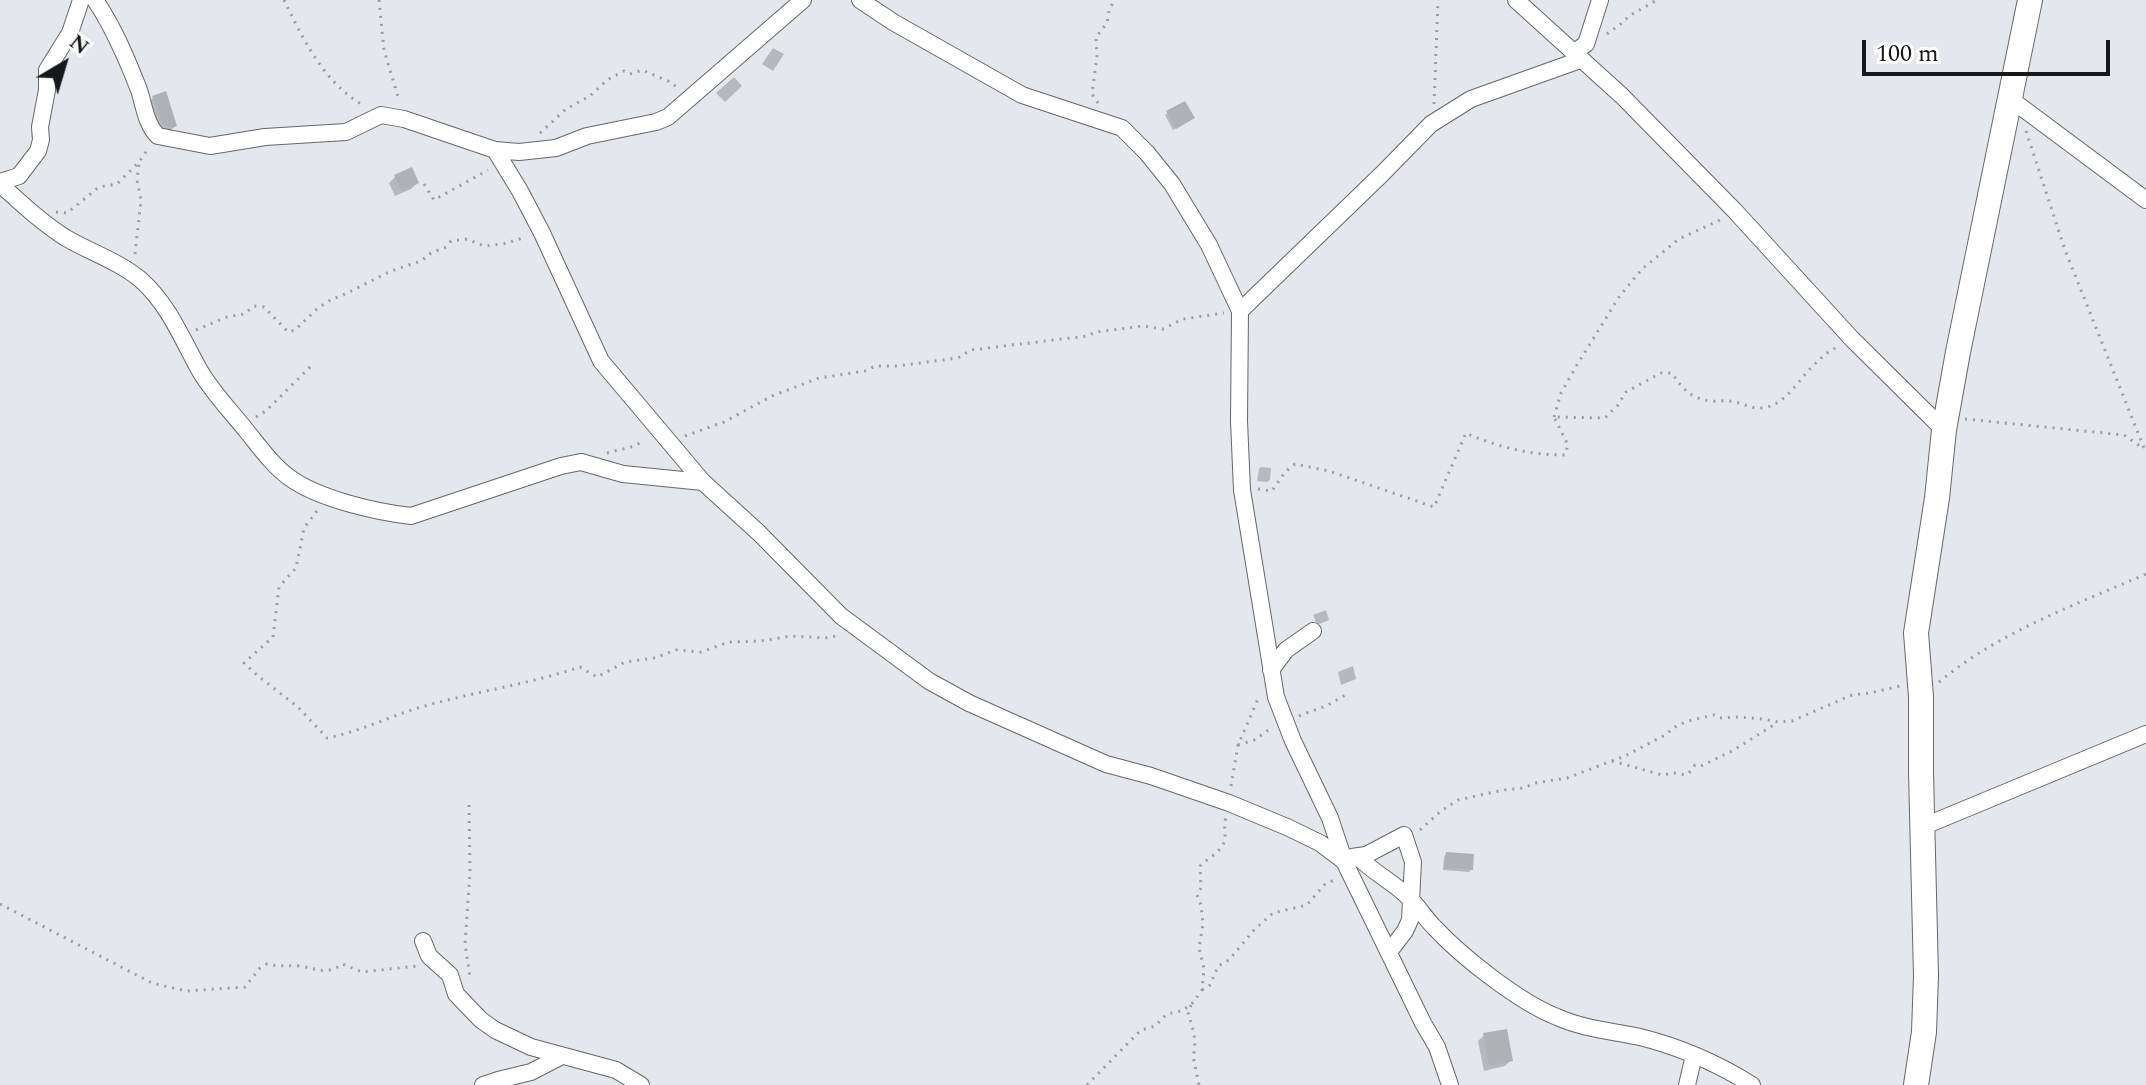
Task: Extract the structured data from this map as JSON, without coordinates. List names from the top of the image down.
{
  "scale_bar": "100 m",
  "north": "top right"
}
